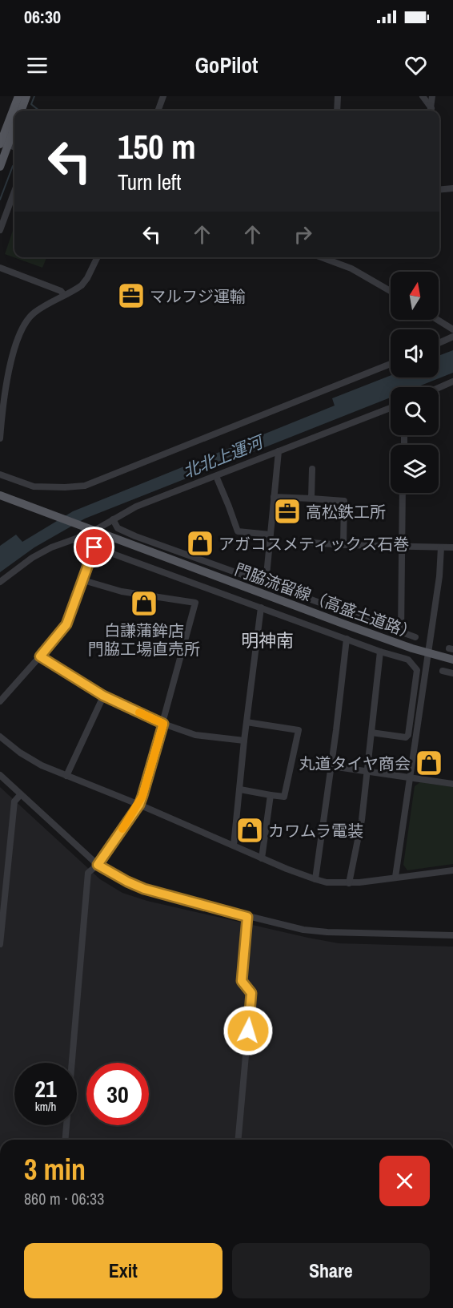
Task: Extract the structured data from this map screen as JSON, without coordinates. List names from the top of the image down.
{
  "streets": {
    "main road": ["門脇流留線（高盛土道路）"]
  },
  "districts": ["明神南"],
  "water": ["北北上運河"],
  "places": {
    "office": ["マルフジ運輸", "高松鉄工所"],
    "shop": [
      "アガコスメティックス石巻",
      "白謙蒲鉾店 門脇工場直売所",
      "丸道タイヤ商会",
      "カワムラ電装"
    ]
  },
  "north": "top",
  "page": {
    "status": "06:30",
    "header": "GoPilot",
    "turn": ["150 m", "Turn left"],
    "speed": "21 km/h",
    "limit": "30",
    "heading": ["3 min", "860 m · 06:33"],
    "buttons": ["Exit", "Share"]
  }
}
